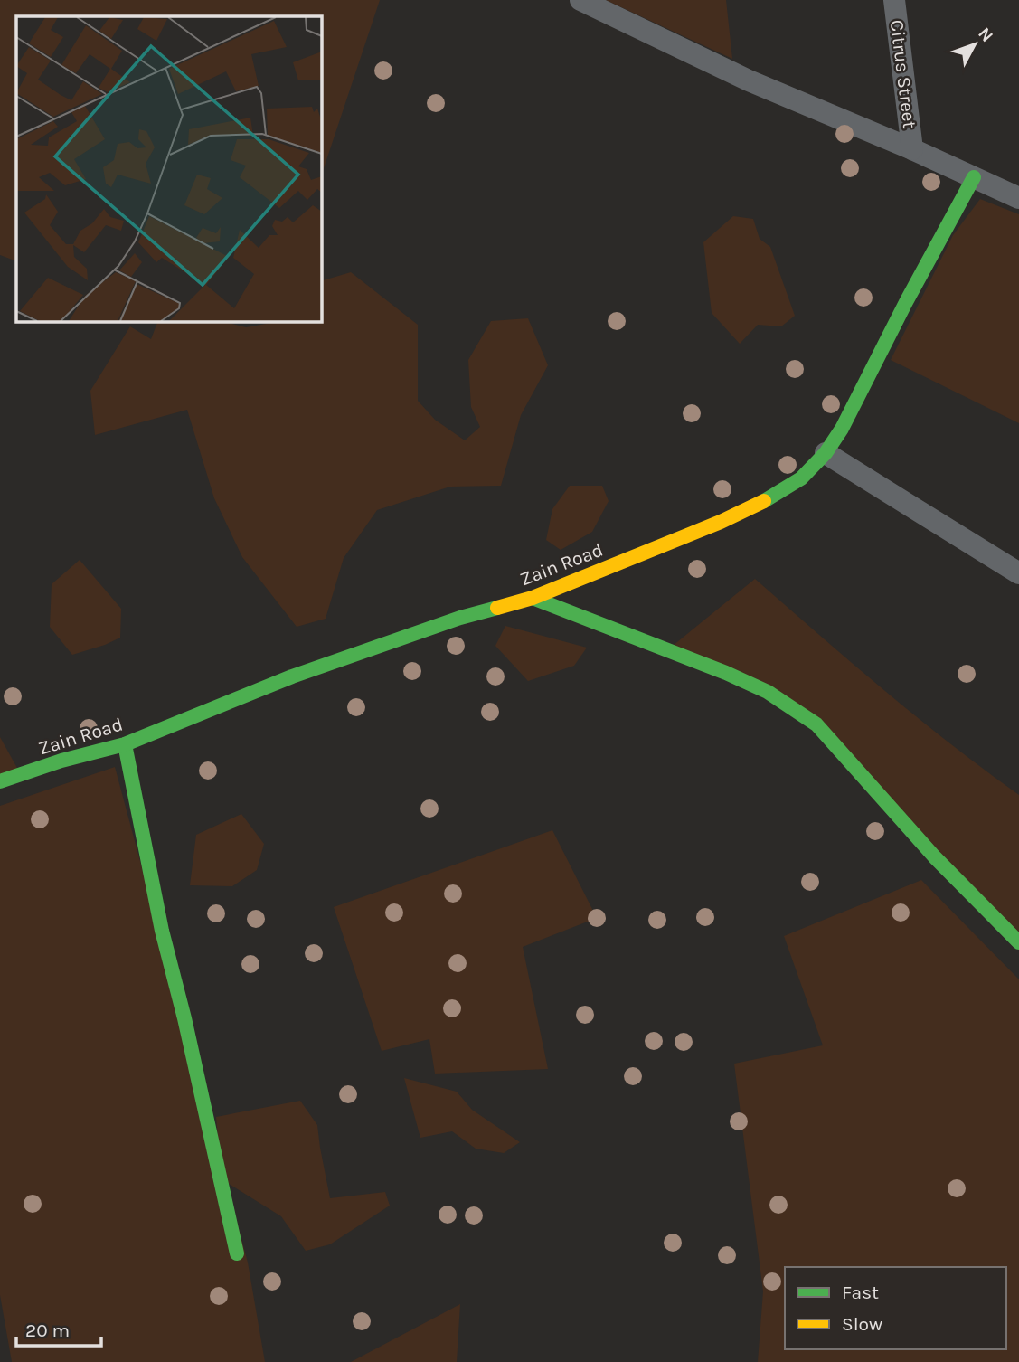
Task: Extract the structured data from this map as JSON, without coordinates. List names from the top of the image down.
{
  "streets": {
    "street": ["Citrus Street", "Zain Road"]
  },
  "legend": ["Fast", "Slow"],
  "scale_bar": "20 m",
  "north": "top right"
}
